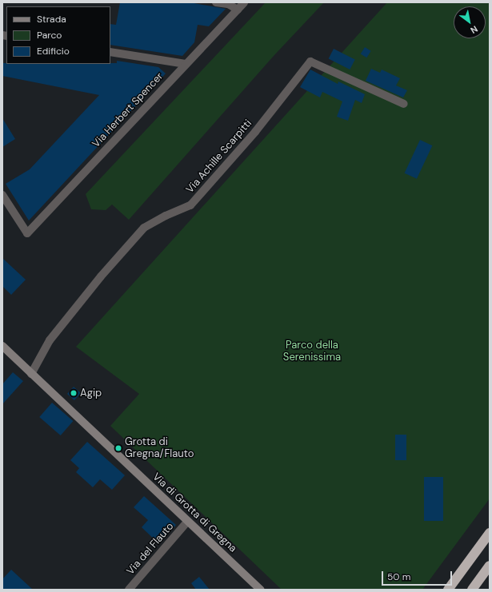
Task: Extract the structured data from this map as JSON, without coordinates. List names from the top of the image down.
{
  "streets": {
    "street": [
      "Via Herbert Spencer",
      "Via Achille Scarpitti",
      "Via di Grotta di Gregna",
      "Via del Flauto"
    ]
  },
  "crossings": [
    ["Via Achille Scarpitti", "Via di Grotta di Gregna"],
    ["Via di Grotta di Gregna", "Via del Flauto"]
  ],
  "parks": ["Parco della Serenissima"],
  "places": ["Agip", "Grotta di Gregna/Flauto"],
  "legend": ["Strada", "Parco", "Edificio"],
  "scale_bar": "50 m",
  "north": "bottom right"
}
